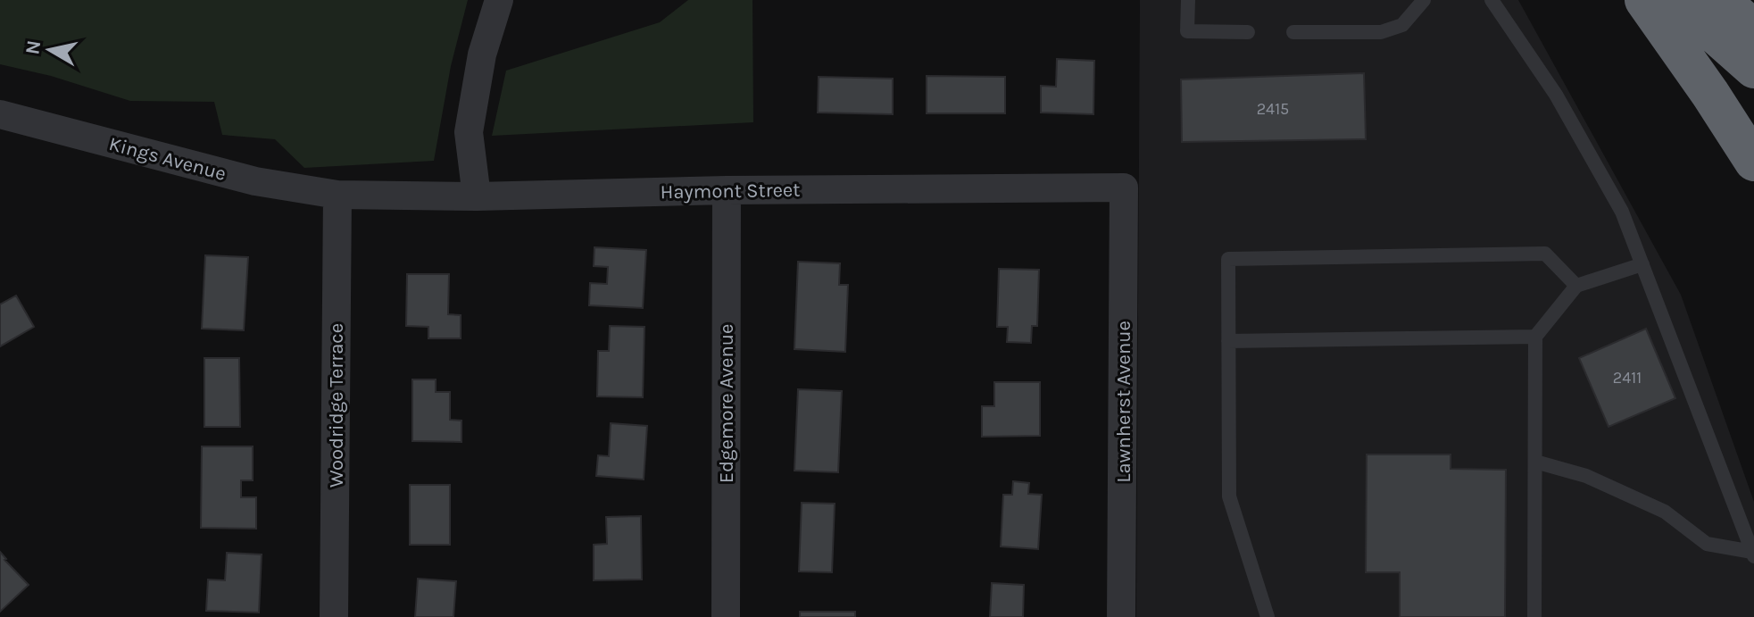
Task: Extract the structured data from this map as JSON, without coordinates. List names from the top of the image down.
{
  "streets": {
    "street": [
      "Kings Avenue",
      "Haymont Street",
      "Lawnherst Avenue",
      "Edgemore Avenue",
      "Woodridge Terrace"
    ]
  },
  "crossings": [
    ["Kings Avenue", "Haymont Street"],
    ["Kings Avenue", "Woodridge Terrace"],
    ["Haymont Street", "Lawnherst Avenue"],
    ["Haymont Street", "Edgemore Avenue"],
    ["Haymont Street", "Woodridge Terrace"]
  ],
  "house_numbers": ["2415", "2411"],
  "north": "left"
}
